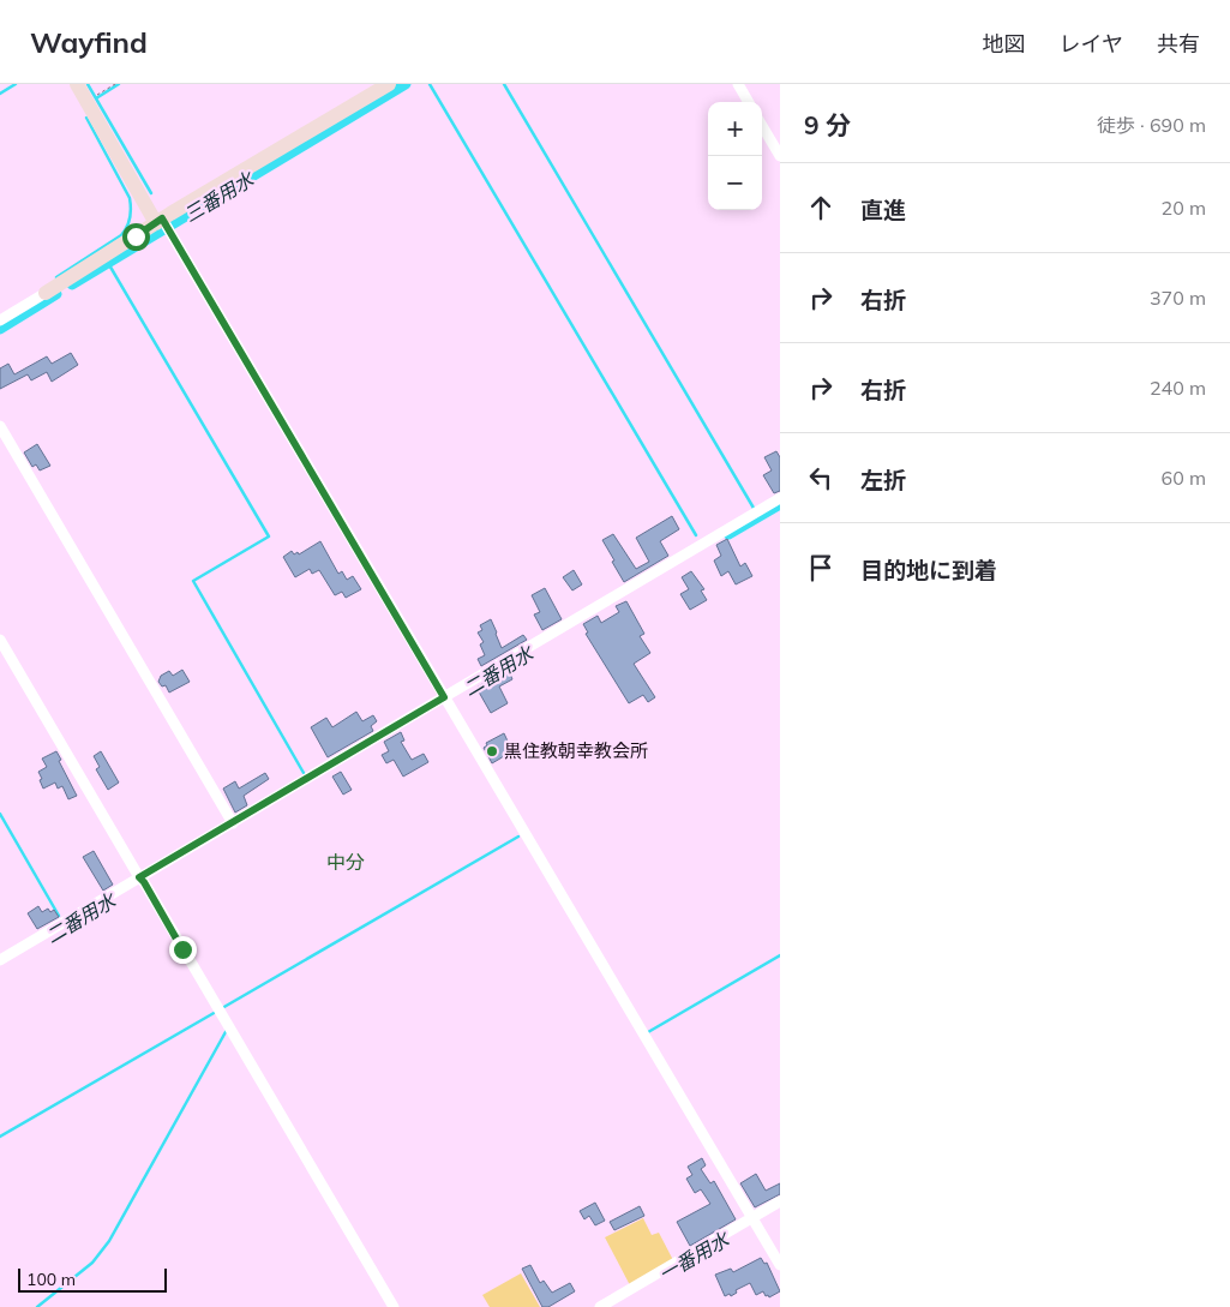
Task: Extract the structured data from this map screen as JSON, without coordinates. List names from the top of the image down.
{
  "districts": ["中分"],
  "water": ["三番用水", "二番用水", "一番用水"],
  "places": ["黒住教朝幸教会所"],
  "scale_bar": "100 m",
  "page": {
    "header": "Wayfind",
    "nav": ["地図", "レイヤ", "共有"],
    "heading": ["9 分", "徒歩 · 690 m"],
    "map_buttons": ["+", "−"],
    "list": [
      ["直進", "20 m"],
      ["右折", "370 m"],
      ["右折", "240 m"],
      ["左折", "60 m"],
      "目的地に到着"
    ],
    "scale": "100 m"
  }
}
